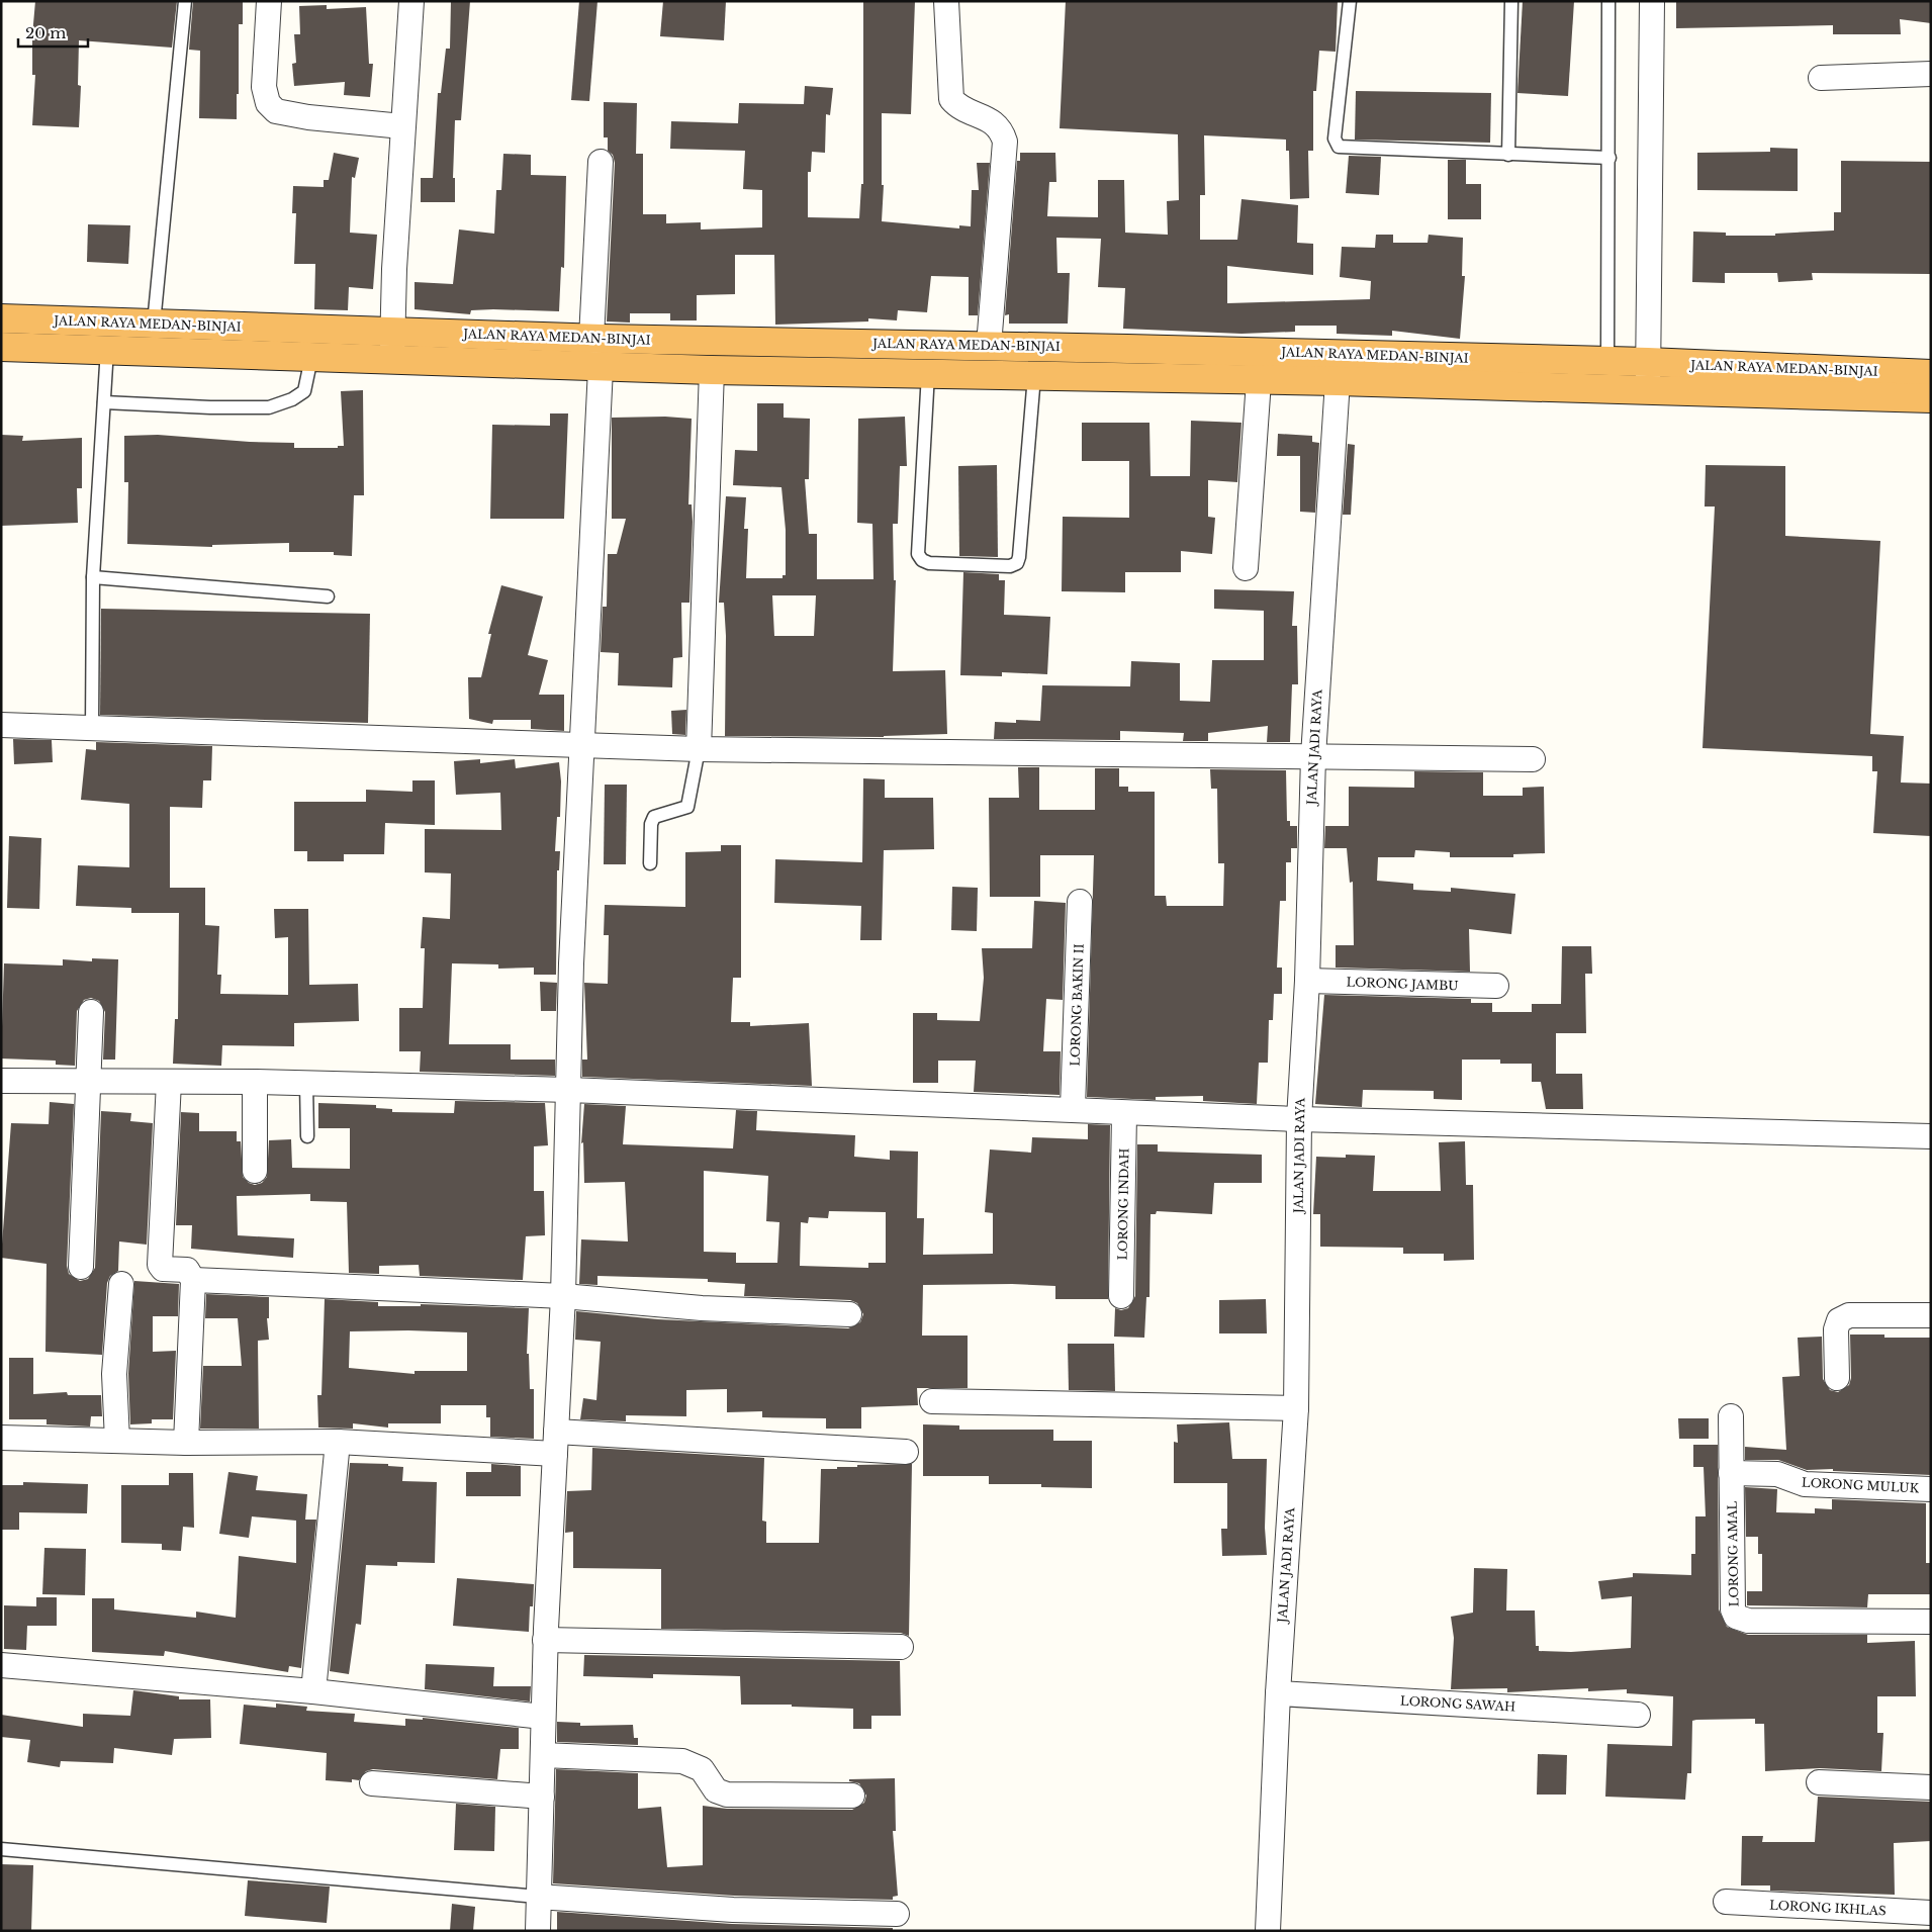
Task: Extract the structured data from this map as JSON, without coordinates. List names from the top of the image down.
{
  "streets": {
    "highway": ["JALAN RAYA MEDAN-BINJAI"],
    "street": [
      "JALAN JADI RAYA",
      "LORONG JAMBU",
      "LORONG BAKIN II",
      "LORONG INDAH",
      "LORONG MULUK",
      "LORONG AMAL",
      "LORONG SAWAH",
      "LORONG IKHLAS"
    ]
  },
  "crossings": [
    ["JALAN RAYA MEDAN-BINJAI", "JALAN JADI RAYA"],
    ["JALAN JADI RAYA", "LORONG JAMBU"],
    ["JALAN JADI RAYA", "LORONG SAWAH"],
    ["LORONG MULUK", "LORONG AMAL"]
  ],
  "scale_bar": "20 m"
}
